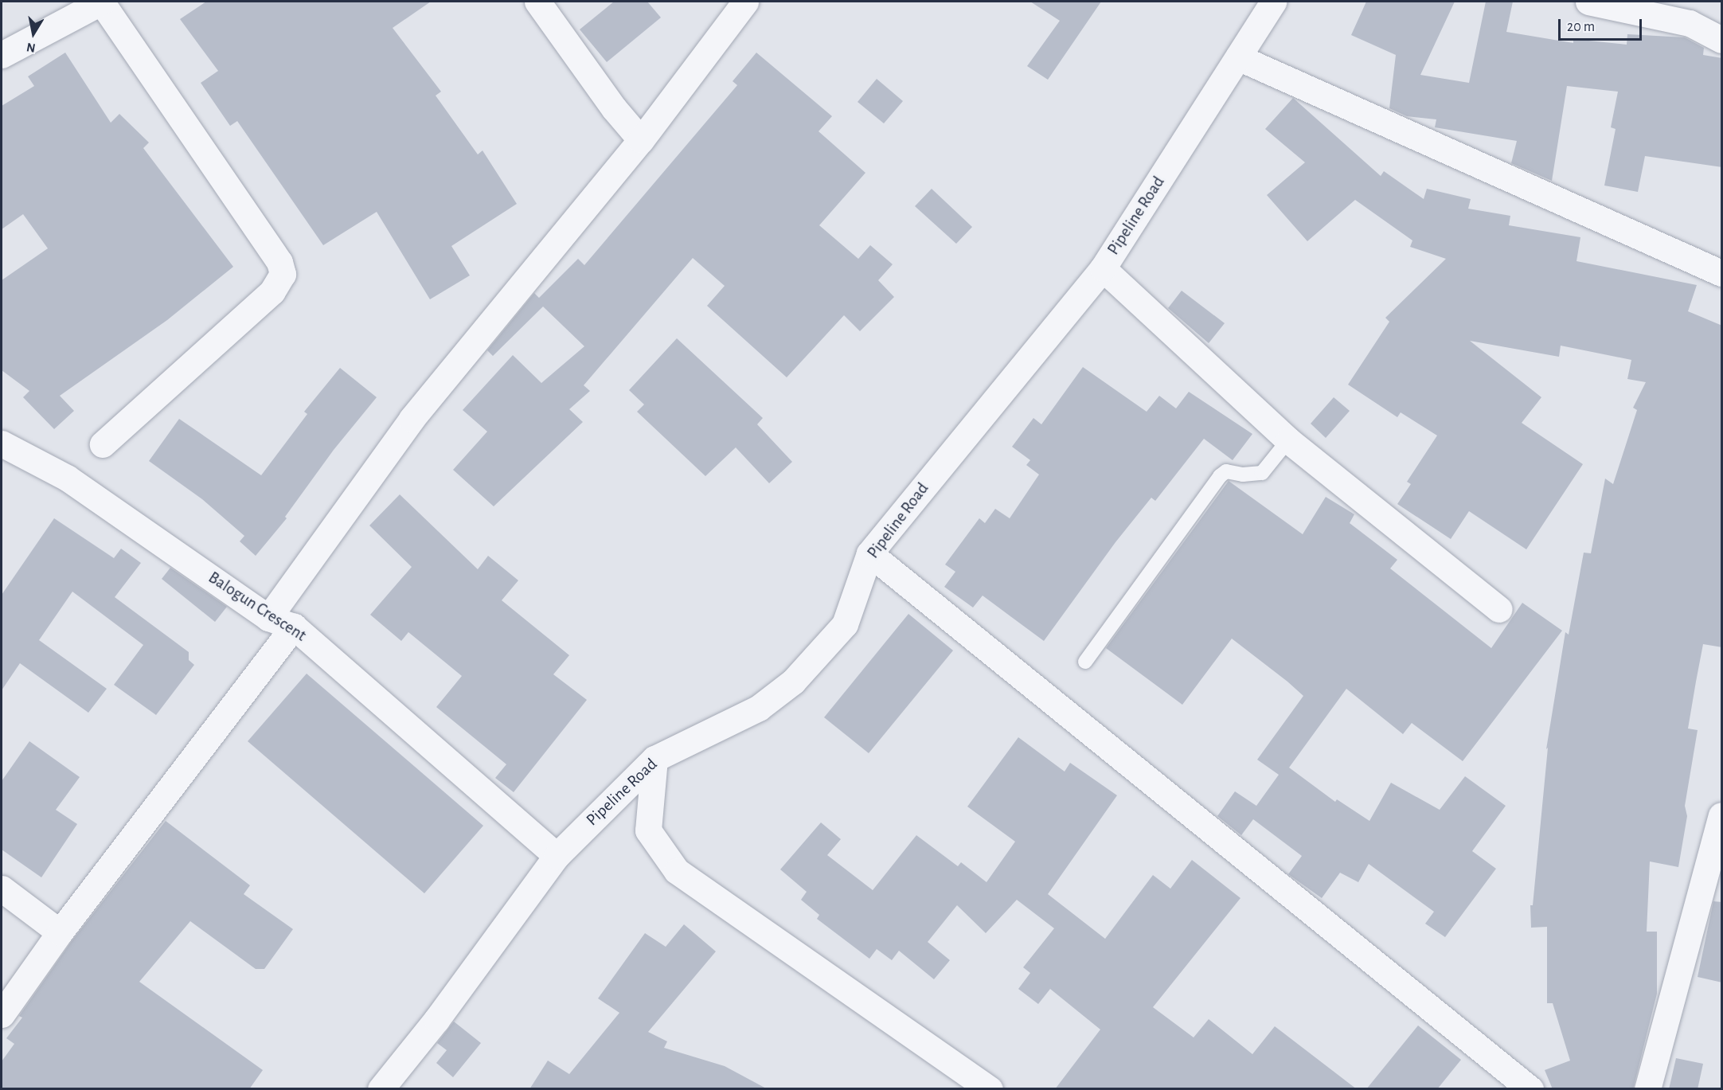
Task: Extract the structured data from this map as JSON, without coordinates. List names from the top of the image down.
{
  "streets": {
    "street": ["Pipeline Road", "Balogun Crescent"]
  },
  "crossings": [
    ["Pipeline Road", "Balogun Crescent"]
  ],
  "scale_bar": "20 m",
  "north": "bottom"
}
